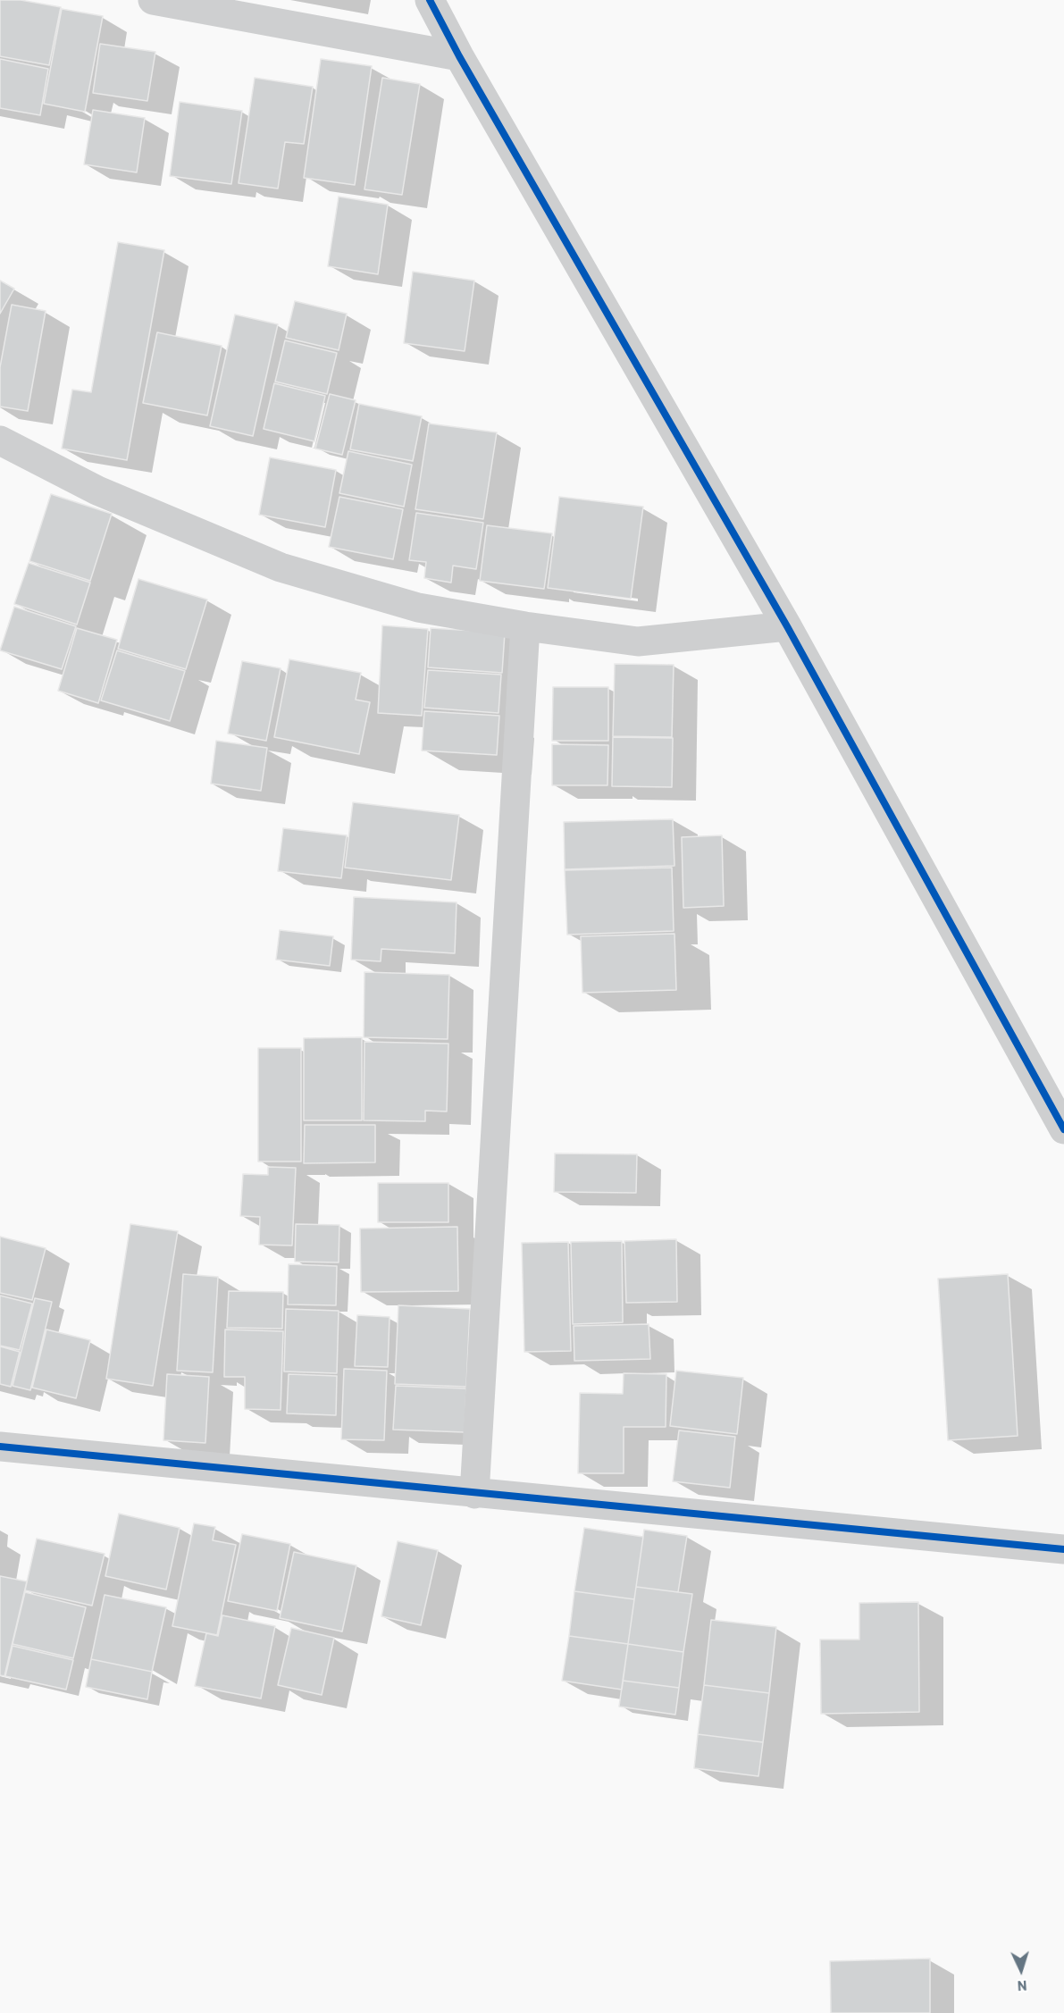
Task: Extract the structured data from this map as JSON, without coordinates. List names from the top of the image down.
{
  "north": "bottom"
}
